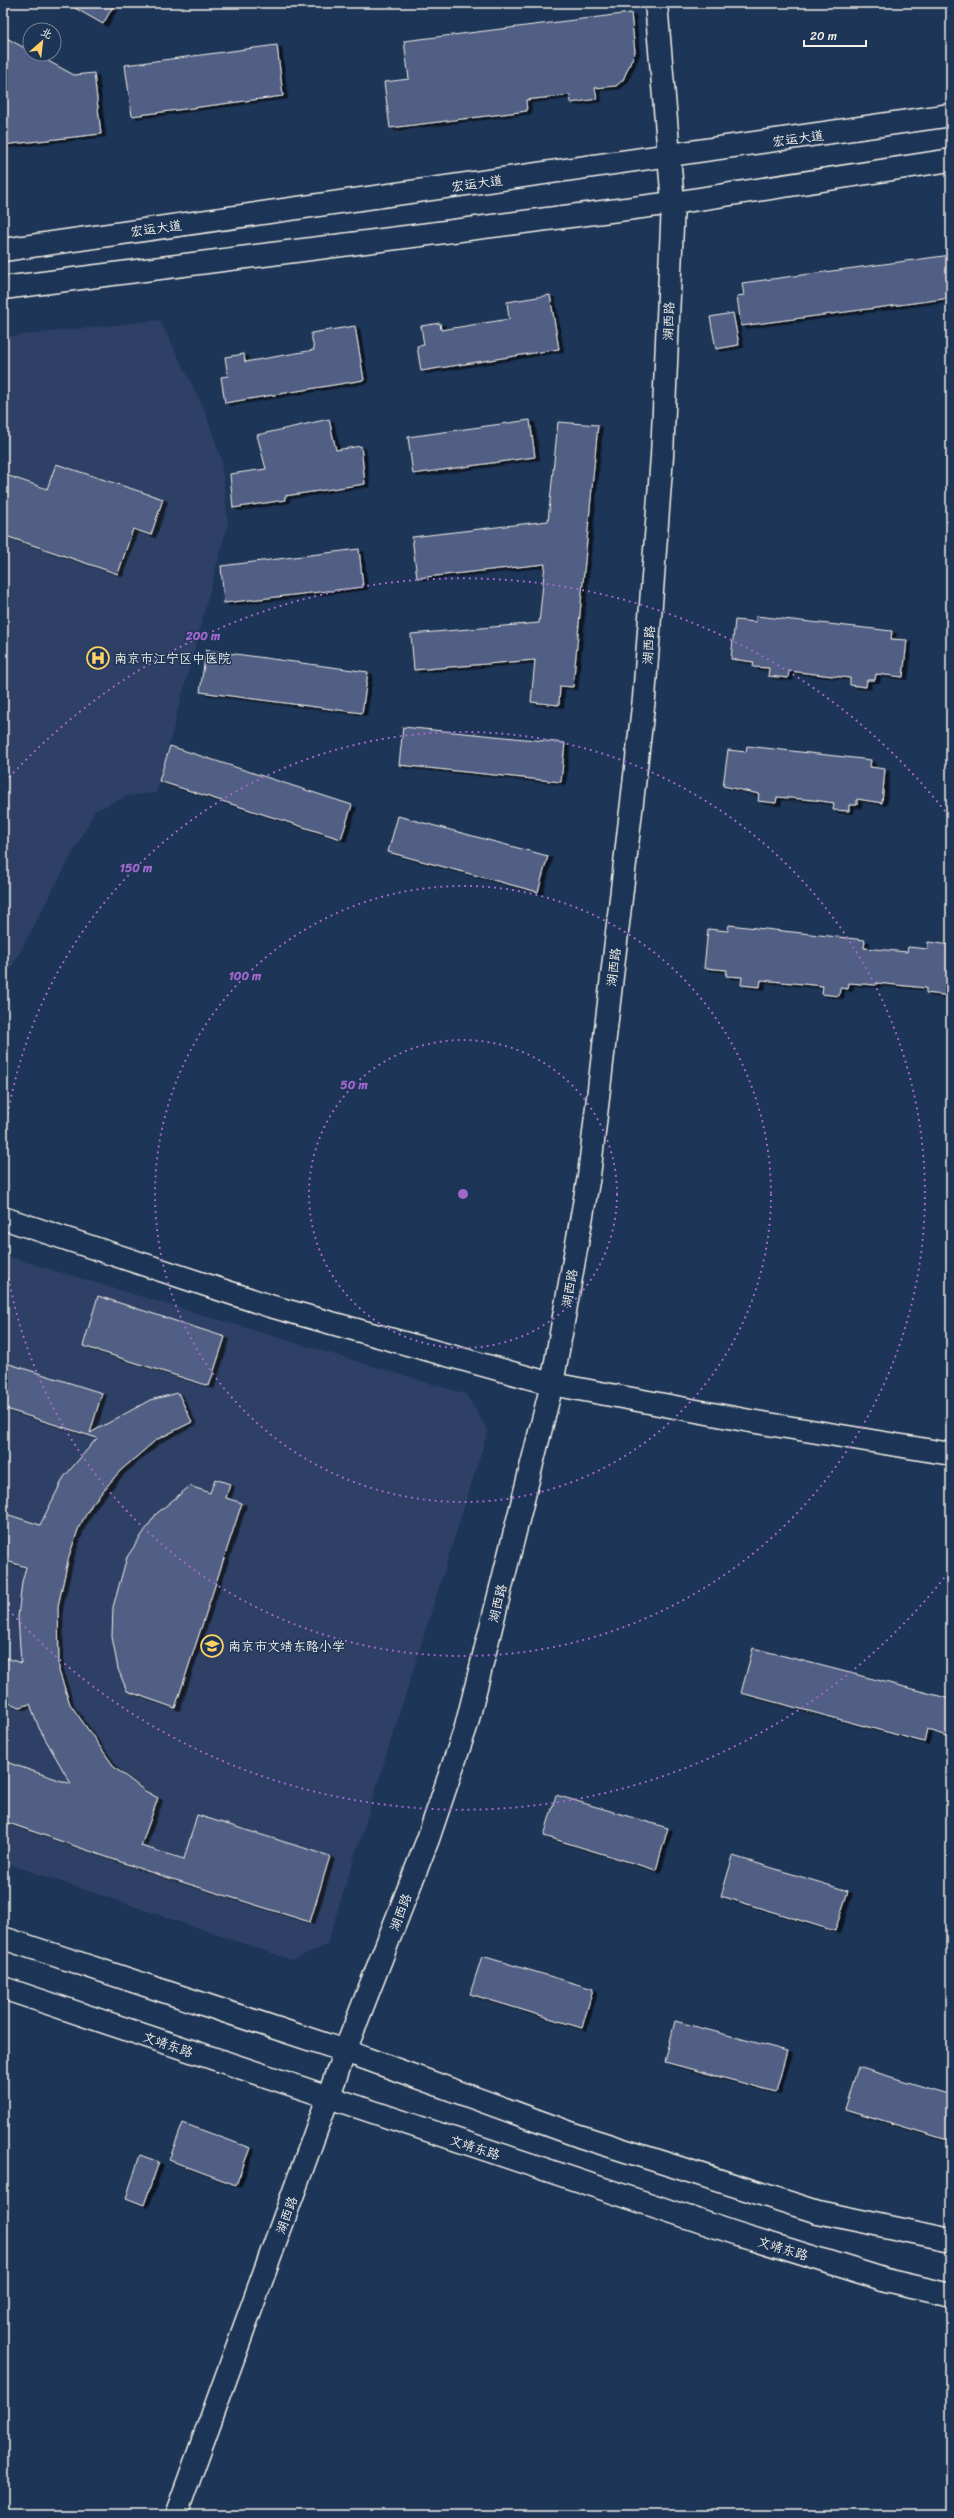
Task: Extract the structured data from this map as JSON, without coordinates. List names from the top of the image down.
{
  "streets": {
    "main road": ["宏运大道", "湖西路", "文靖东路"]
  },
  "crossings": [
    ["宏运大道", "湖西路"],
    ["湖西路", "文靖东路"]
  ],
  "places": {
    "hospital": ["南京市江宁区中医院"],
    "school or university": ["南京市文靖东路小学"]
  },
  "scale_bar": "20 m",
  "north": "top right",
  "rings": [
    "200 m",
    "150 m",
    "100 m",
    "50 m"
  ]
}
